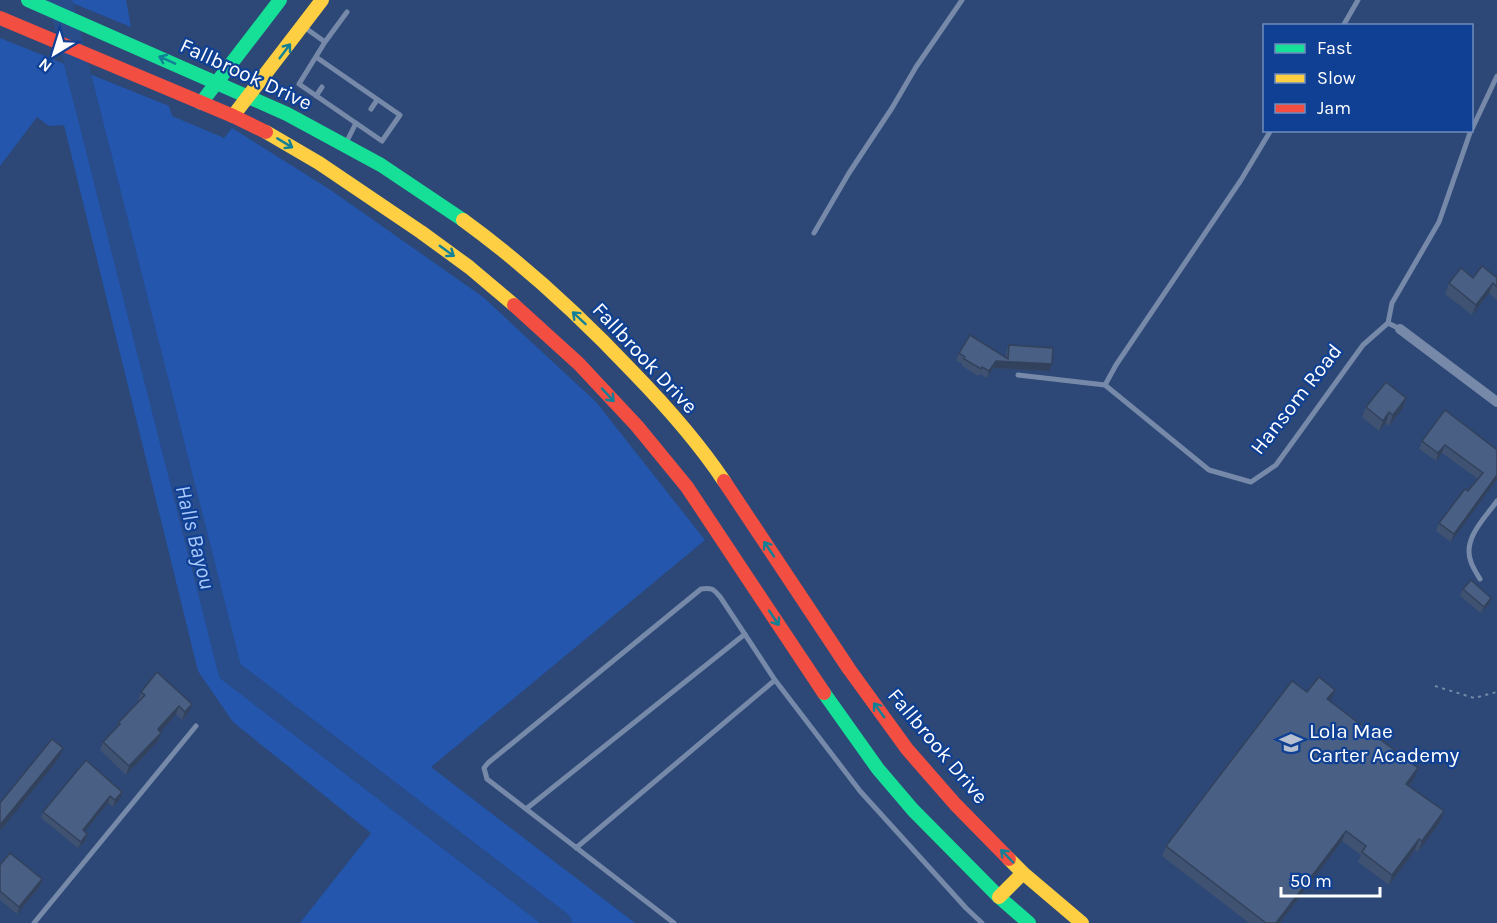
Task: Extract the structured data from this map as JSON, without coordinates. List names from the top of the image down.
{
  "streets": {
    "main road": ["Fallbrook Drive"],
    "lane": ["Hansom Road"]
  },
  "water": ["Halls Bayou"],
  "places": {
    "school or university": ["Lola Mae Carter Academy"]
  },
  "legend": ["Fast", "Slow", "Jam"],
  "scale_bar": "50 m",
  "north": "bottom left"
}
